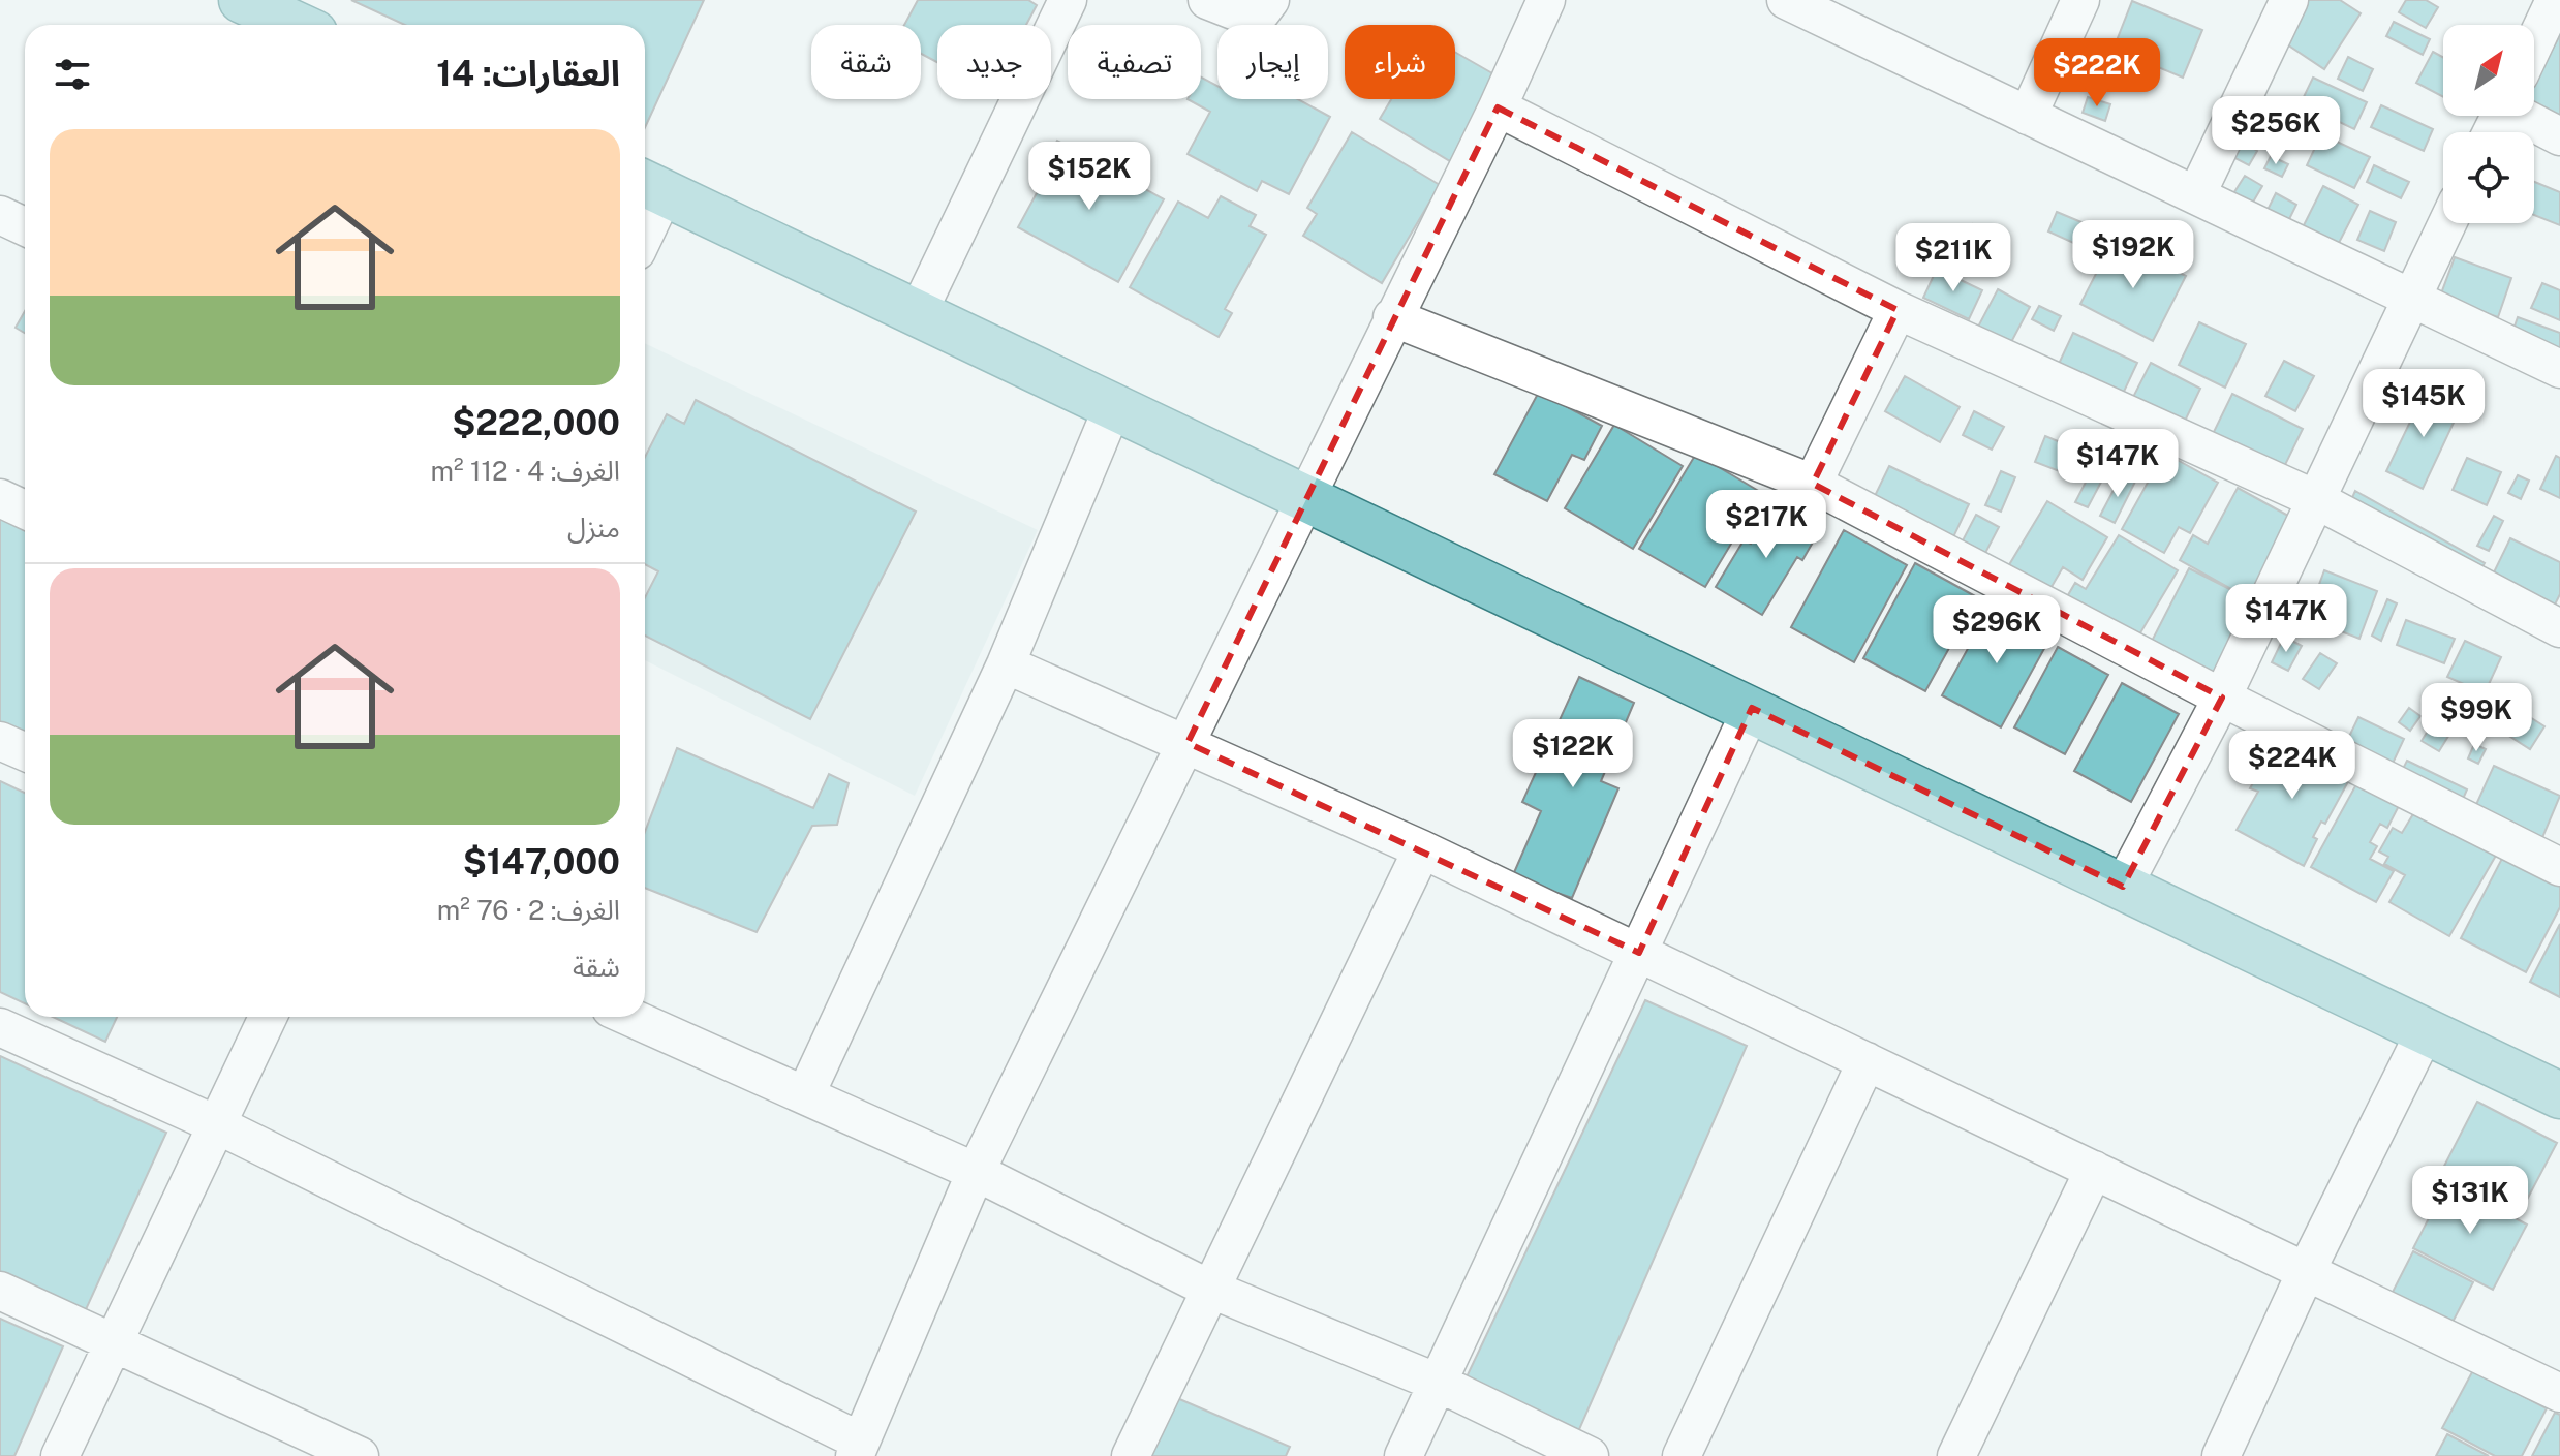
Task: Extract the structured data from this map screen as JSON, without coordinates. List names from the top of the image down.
{
  "north": "top right",
  "page": {
    "chip": [
      "شراء",
      "إيجار",
      "تصفية",
      "جديد",
      "شقة"
    ],
    "heading": "العقارات: 14",
    "price": [
      "$222K",
      "$256K",
      "$152K",
      "$192K",
      "$211K",
      "$145K",
      "$147K",
      "$217K",
      "$147K",
      "$296K",
      "$99K",
      "$122K",
      "$224K",
      "$131K"
    ],
    "list": [
      {
        "name": "$222,000",
        "note": "الغرف: 4 · 112 m² · منزل"
      },
      {
        "name": "$147,000",
        "note": "الغرف: 2 · 76 m² · شقة"
      }
    ]
  }
}
